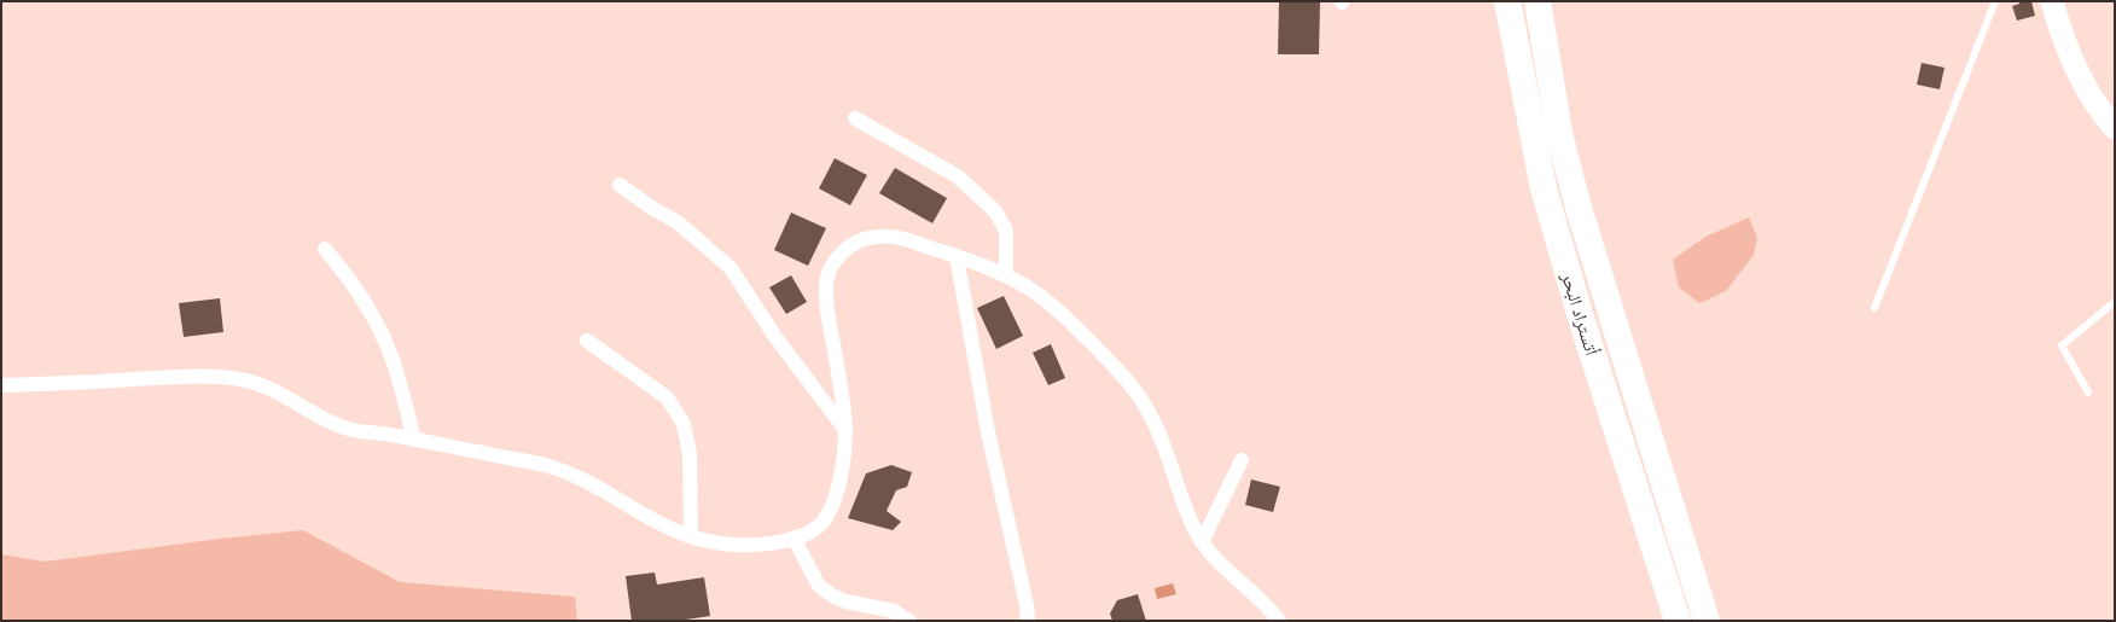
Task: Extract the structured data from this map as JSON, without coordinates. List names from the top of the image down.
{
  "streets": {
    "highway": ["أتستراد البحر"]
  }
}
